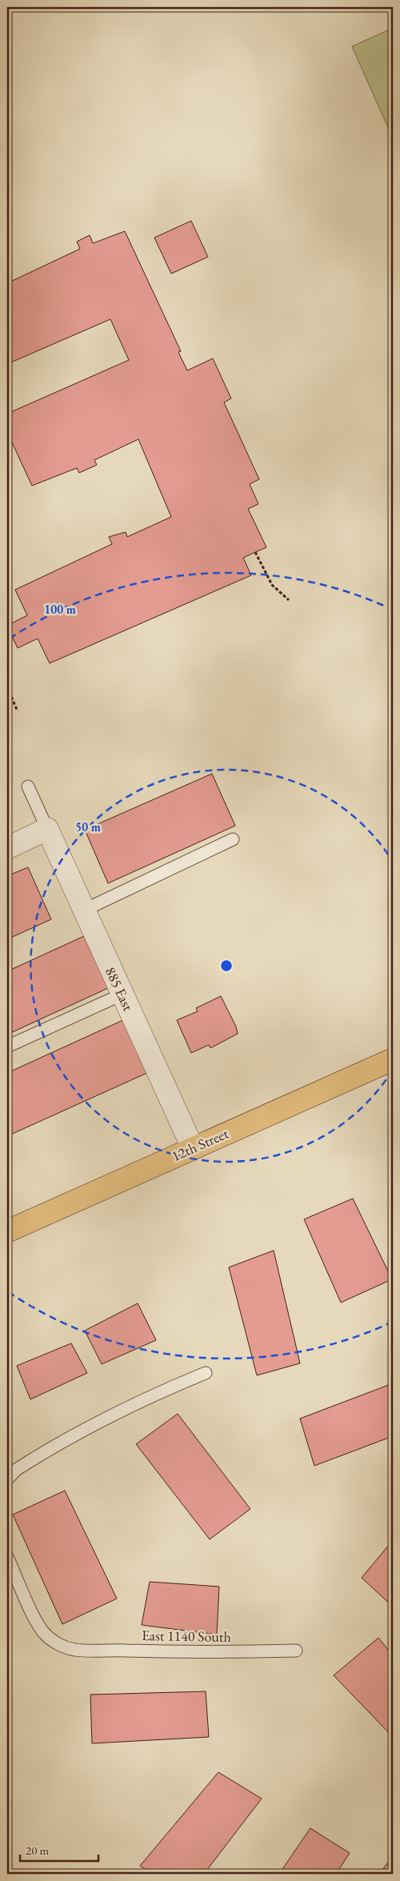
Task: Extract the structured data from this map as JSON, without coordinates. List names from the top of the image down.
{
  "streets": {
    "main road": ["12th Street"],
    "street": ["885 East"],
    "lane": ["East 1140 South"]
  },
  "crossings": [
    ["885 East", "12th Street"]
  ],
  "scale_bar": "20 m",
  "rings": ["100 m", "50 m"]
}
